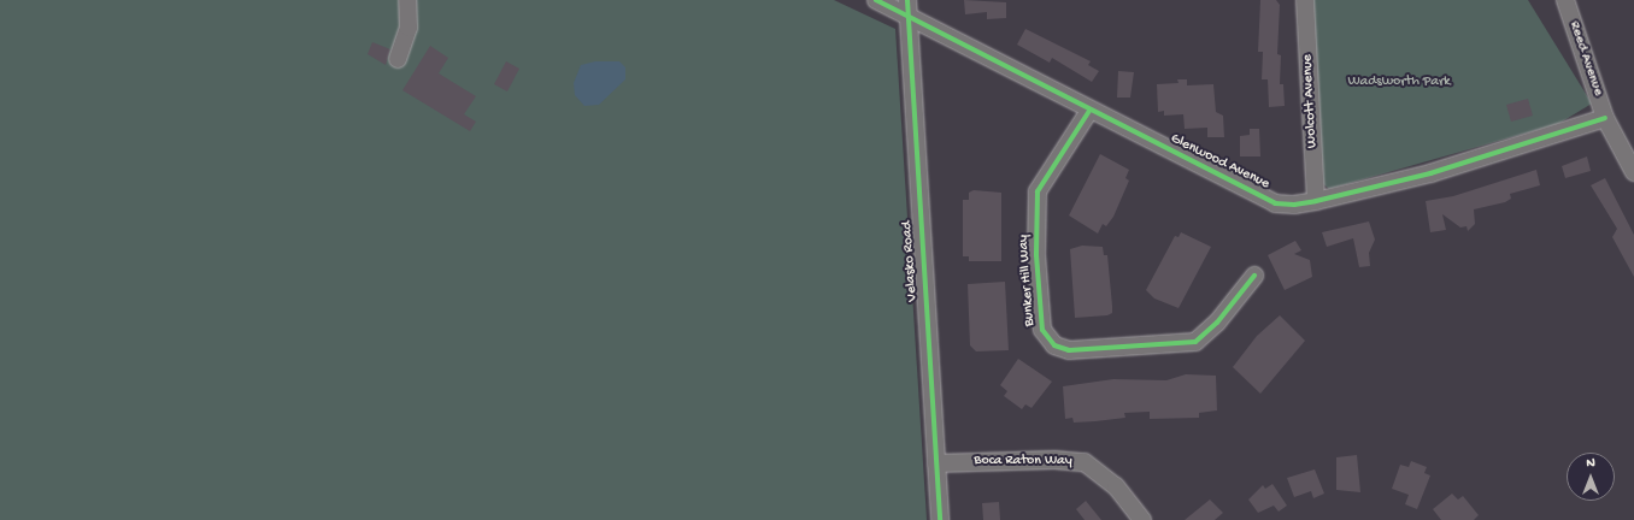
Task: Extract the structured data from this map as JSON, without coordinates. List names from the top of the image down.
{
  "streets": {
    "street": [
      "Reed Avenue",
      "Wolcott Avenue",
      "Glenwood Avenue",
      "Velasko Road",
      "Bunker Hill Way",
      "Boca Raton Way"
    ]
  },
  "crossings": [
    ["Reed Avenue", "Glenwood Avenue"],
    ["Wolcott Avenue", "Glenwood Avenue"],
    ["Glenwood Avenue", "Velasko Road"],
    ["Glenwood Avenue", "Bunker Hill Way"],
    ["Velasko Road", "Boca Raton Way"]
  ],
  "parks": ["Wadsworth Park"],
  "north": "top"
}
